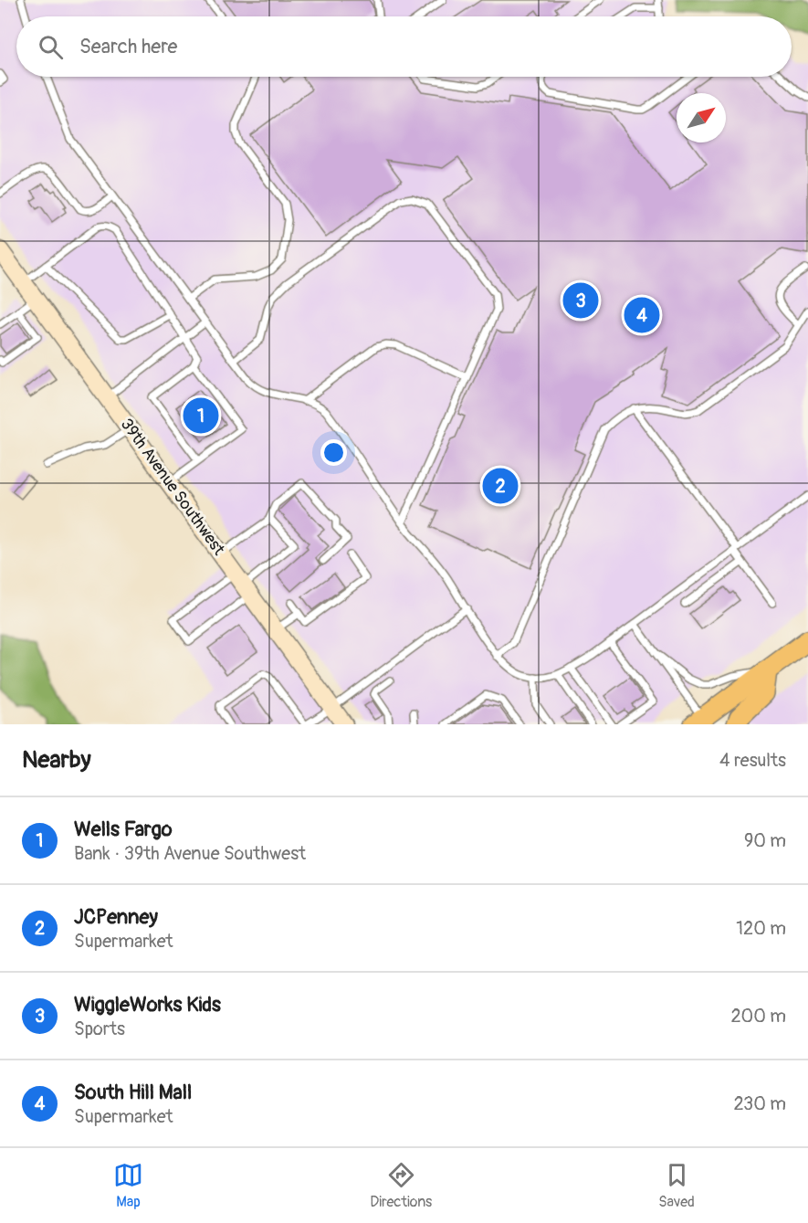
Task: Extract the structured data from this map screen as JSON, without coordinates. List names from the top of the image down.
{
  "streets": {
    "main road": ["39th Avenue Southwest"]
  },
  "north": "top right",
  "page": {
    "search": "Search here",
    "pins": [
      "3",
      "4",
      "1",
      "2"
    ],
    "heading": ["Nearby", "4 results"],
    "list": [
      {
        "mark": "1",
        "name": "Wells Fargo",
        "note": "Bank · 39th Avenue Southwest",
        "value": "90 m"
      },
      {
        "mark": "2",
        "name": "JCPenney",
        "note": "Supermarket",
        "value": "120 m"
      },
      {
        "mark": "3",
        "name": "WiggleWorks Kids",
        "note": "Sports",
        "value": "200 m"
      },
      {
        "mark": "4",
        "name": "South Hill Mall",
        "note": "Supermarket",
        "value": "230 m"
      }
    ],
    "nav": ["Map", "Directions", "Saved"]
  }
}
